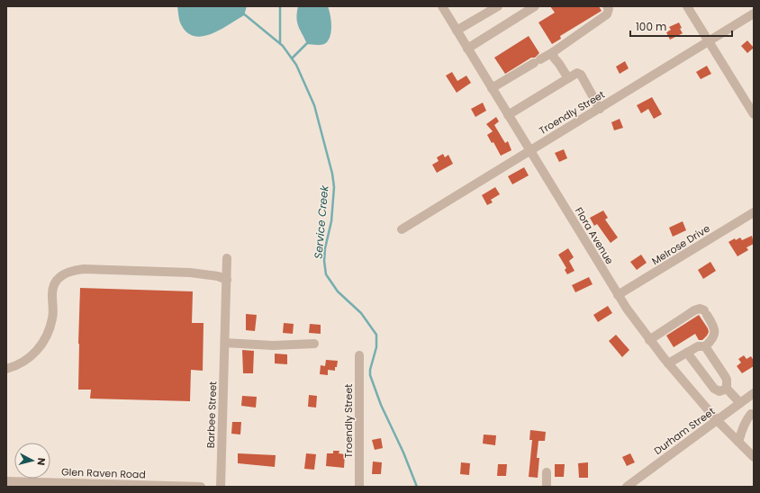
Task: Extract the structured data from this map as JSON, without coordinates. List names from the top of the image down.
{
  "streets": {
    "street": [
      "Troendly Street",
      "Flora Avenue",
      "Melrose Drive",
      "Barbee Street",
      "Durham Street",
      "Glen Raven Road"
    ]
  },
  "crossings": [
    ["Troendly Street", "Flora Avenue"],
    ["Flora Avenue", "Melrose Drive"],
    ["Flora Avenue", "Durham Street"]
  ],
  "water": ["Service Creek"],
  "scale_bar": "100 m",
  "north": "right"
}
